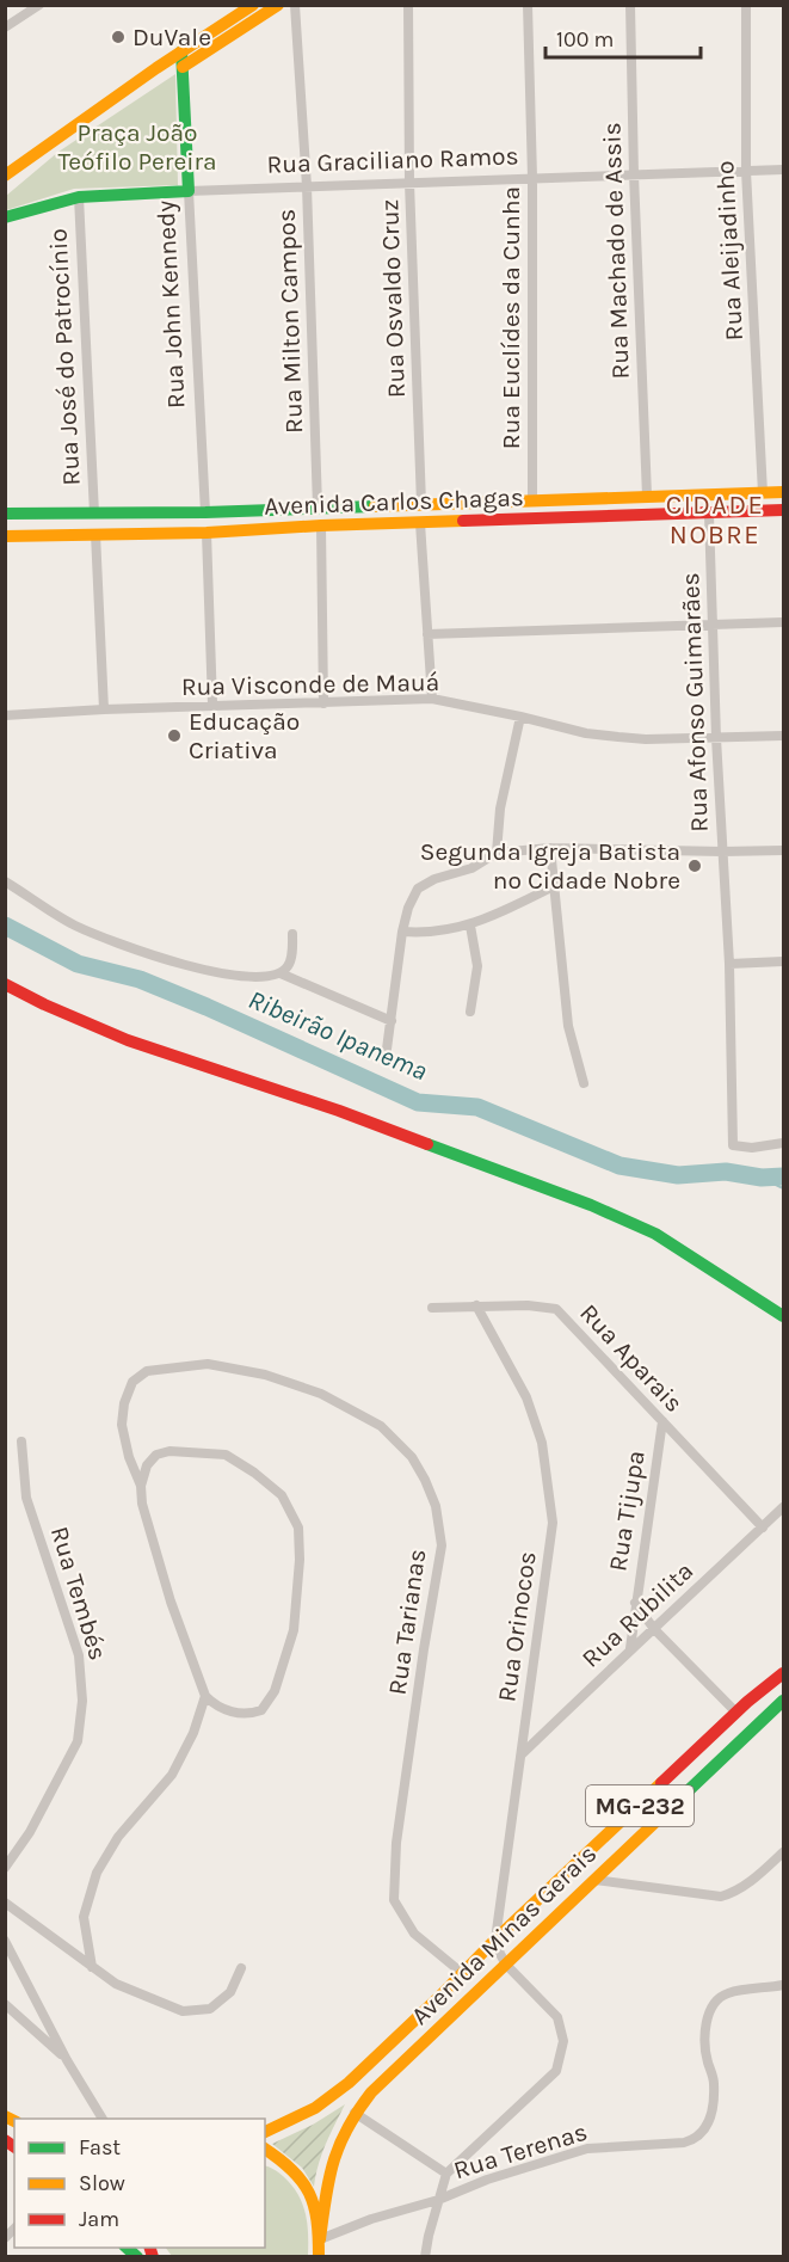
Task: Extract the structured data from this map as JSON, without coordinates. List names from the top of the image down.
{
  "streets": {
    "main road": [
      "Rua Graciliano Ramos",
      "Rua John Kennedy",
      "Avenida Carlos Chagas",
      "MG-232",
      "Avenida Minas Gerais"
    ],
    "street": [
      "Rua Machado de Assis",
      "Rua Aleijadinho",
      "Rua Osvaldo Cruz",
      "Rua Euclídes da Cunha",
      "Rua Milton Campos",
      "Rua José do Patrocínio",
      "Rua Visconde de Mauá",
      "Rua Afonso Guimarães",
      "Rua Aparais",
      "Rua Tijupa",
      "Rua Tembés",
      "Rua Rubilita",
      "Rua Tarianas",
      "Rua Orinocos",
      "Rua Terenas"
    ]
  },
  "crossings": [
    ["Rua Graciliano Ramos", "Rua Machado de Assis"],
    ["Rua Graciliano Ramos", "Rua Aleijadinho"],
    ["Rua Graciliano Ramos", "Rua Osvaldo Cruz"],
    ["Rua Graciliano Ramos", "Rua John Kennedy"],
    ["Rua Graciliano Ramos", "Rua Euclídes da Cunha"],
    ["Rua Graciliano Ramos", "Rua Milton Campos"],
    ["Rua Graciliano Ramos", "Rua José do Patrocínio"],
    ["Rua Machado de Assis", "Avenida Carlos Chagas"],
    ["Rua Aleijadinho", "Avenida Carlos Chagas"],
    ["Rua Osvaldo Cruz", "Avenida Carlos Chagas"],
    ["Rua John Kennedy", "Avenida Carlos Chagas"],
    ["Rua Euclídes da Cunha", "Avenida Carlos Chagas"],
    ["Rua Milton Campos", "Avenida Carlos Chagas"],
    ["Rua José do Patrocínio", "Avenida Carlos Chagas"],
    ["Avenida Carlos Chagas", "Rua Afonso Guimarães"],
    ["Rua Visconde de Mauá", "Rua Afonso Guimarães"],
    ["Rua Aparais", "Rua Tijupa"],
    ["Rua Aparais", "Rua Rubilita"],
    ["Rua Aparais", "Rua Orinocos"],
    ["Rua Tijupa", "Rua Rubilita"],
    ["Rua Rubilita", "Rua Orinocos"],
    ["Rua Tarianas", "Avenida Minas Gerais"],
    ["Rua Orinocos", "Avenida Minas Gerais"],
    ["MG-232", "Avenida Minas Gerais"],
    ["MG-232", "Rua Terenas"],
    ["Avenida Minas Gerais", "Rua Terenas"]
  ],
  "districts": ["CIDADE NOBRE"],
  "water": ["Ribeirão Ipanema"],
  "parks": ["Praça João Teófilo Pereira"],
  "places": ["DuVale", "Educação Criativa", "Segunda Igreja Batista no Cidade Nobre"],
  "legend": ["Fast", "Slow", "Jam"],
  "scale_bar": "100 m"
}
